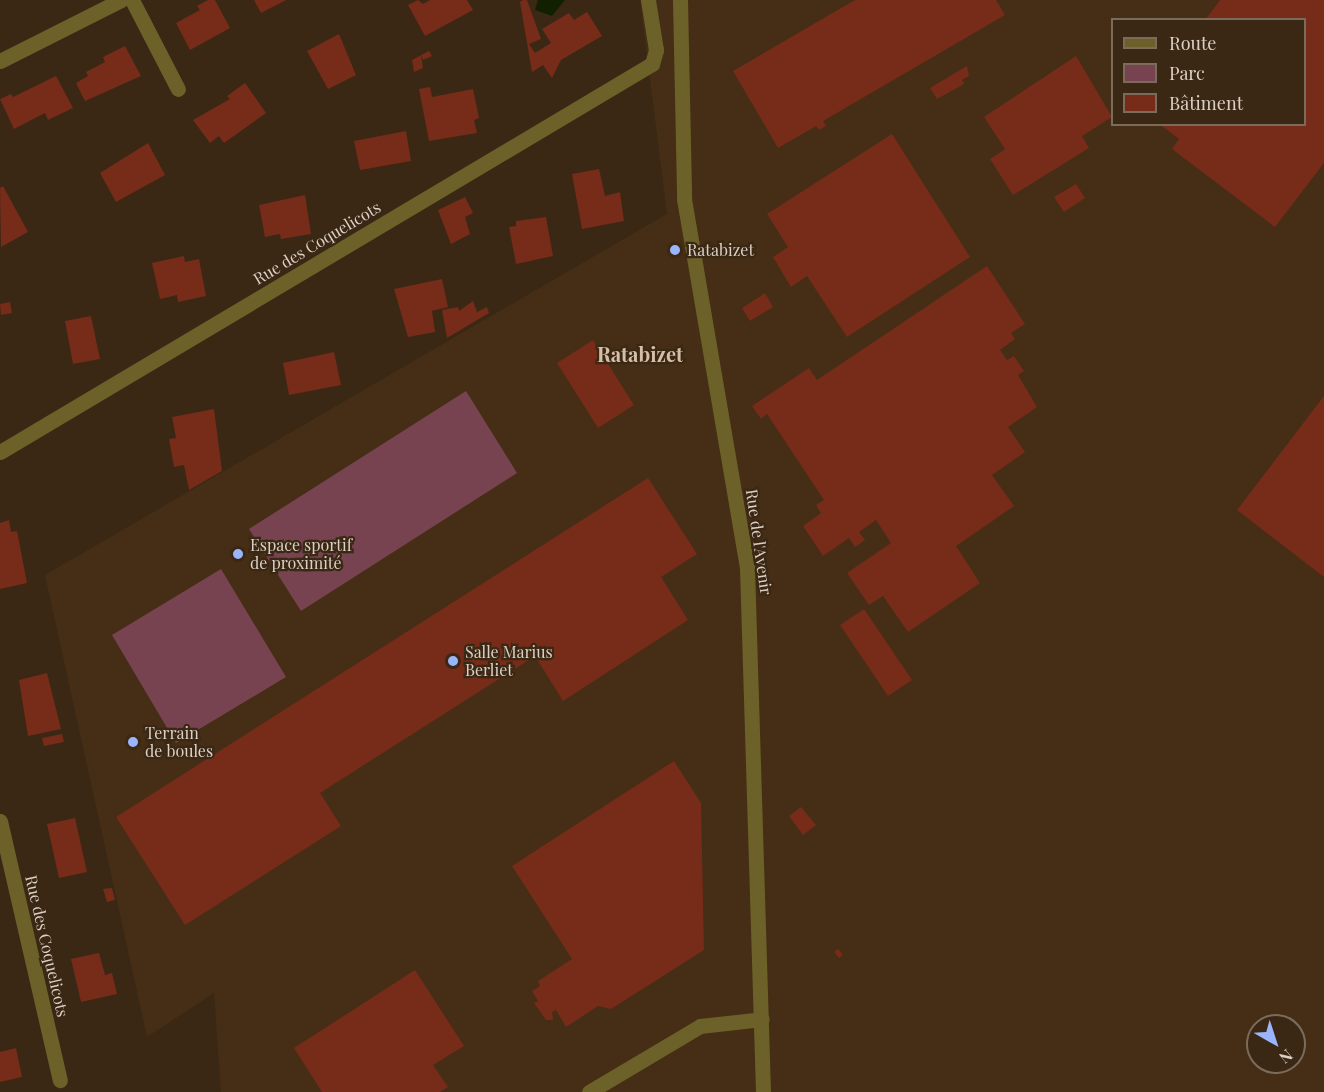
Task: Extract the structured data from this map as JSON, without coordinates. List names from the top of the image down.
{
  "streets": {
    "street": ["Rue des Coquelicots", "Rue de l'Avenir"]
  },
  "districts": ["Ratabizet"],
  "places": [
    "Ratabizet",
    "Espace sportif de proximité",
    "Salle Marius Berliet",
    "Terrain de boules"
  ],
  "legend": ["Route", "Parc", "Bâtiment"],
  "north": "bottom right"
}
